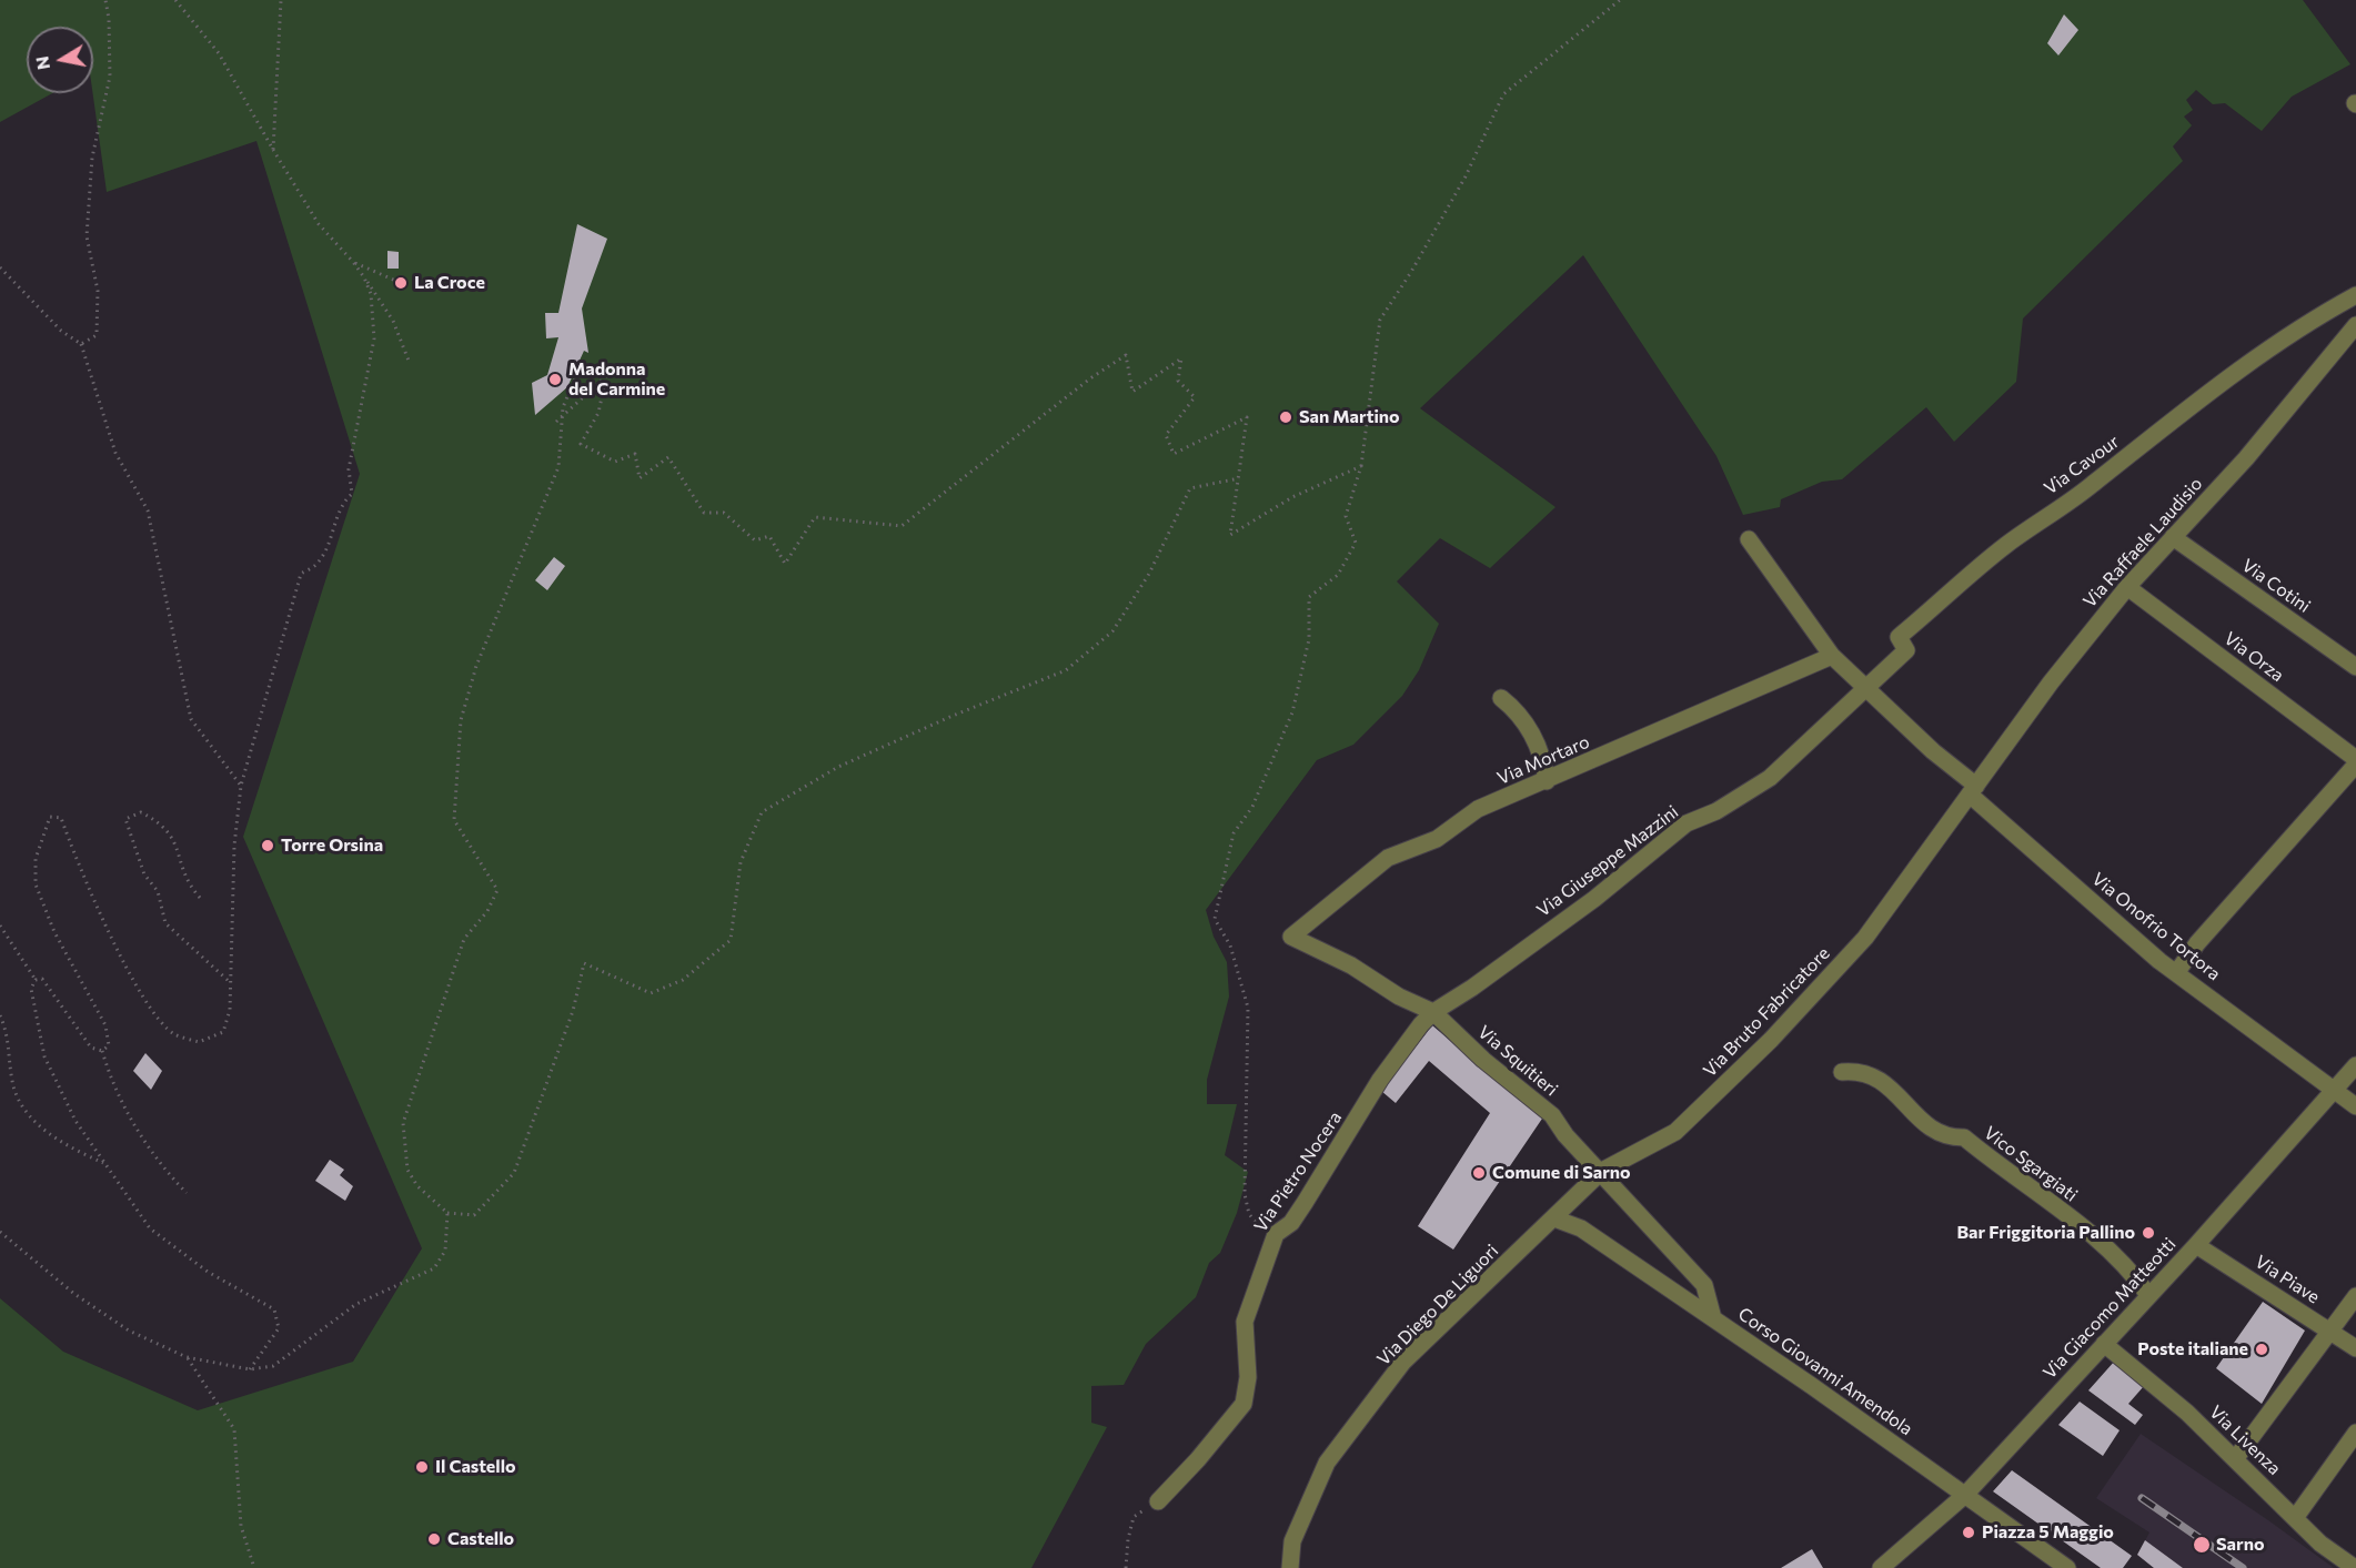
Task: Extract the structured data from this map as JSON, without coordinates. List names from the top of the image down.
{
  "streets": {
    "street": [
      "Via Cavour",
      "Via Raffaele Laudisio",
      "Via Cotini",
      "Via Orza",
      "Via Mortaro",
      "Via Giuseppe Mazzini",
      "Via Onofrio Tortora",
      "Via Bruto Fabricatore",
      "Via Squitieri",
      "Vico Sgargiati",
      "Via Pietro Nocera",
      "Via Piave",
      "Via Diego De Liguori",
      "Via Giacomo Matteotti",
      "Corso Giovanni Amendola",
      "Via Livenza"
    ]
  },
  "crossings": [
    ["Via Cavour", "Via Giuseppe Mazzini"],
    ["Via Cavour", "Via Onofrio Tortora"],
    ["Via Raffaele Laudisio", "Via Cotini"],
    ["Via Raffaele Laudisio", "Via Orza"],
    ["Via Raffaele Laudisio", "Via Onofrio Tortora"],
    ["Via Raffaele Laudisio", "Via Bruto Fabricatore"],
    ["Via Mortaro", "Via Onofrio Tortora"],
    ["Via Mortaro", "Via Squitieri"],
    ["Via Giuseppe Mazzini", "Via Onofrio Tortora"],
    ["Via Giuseppe Mazzini", "Via Squitieri"],
    ["Via Giuseppe Mazzini", "Via Pietro Nocera"],
    ["Via Onofrio Tortora", "Via Bruto Fabricatore"],
    ["Via Onofrio Tortora", "Via Giacomo Matteotti"],
    ["Via Bruto Fabricatore", "Via Squitieri"],
    ["Via Bruto Fabricatore", "Via Diego De Liguori"],
    ["Via Bruto Fabricatore", "Corso Giovanni Amendola"],
    ["Via Squitieri", "Via Pietro Nocera"],
    ["Via Squitieri", "Corso Giovanni Amendola"],
    ["Vico Sgargiati", "Via Giacomo Matteotti"],
    ["Via Piave", "Via Giacomo Matteotti"],
    ["Via Diego De Liguori", "Corso Giovanni Amendola"],
    ["Via Giacomo Matteotti", "Corso Giovanni Amendola"],
    ["Via Giacomo Matteotti", "Via Livenza"]
  ],
  "places": [
    "La Croce",
    "Madonna del Carmine",
    "San Martino",
    "Torre Orsina",
    "Comune di Sarno",
    "Bar Friggitoria Pallino",
    "Poste italiane",
    "Il Castello",
    "Piazza 5 Maggio",
    "Castello",
    "Sarno"
  ],
  "north": "left"
}
